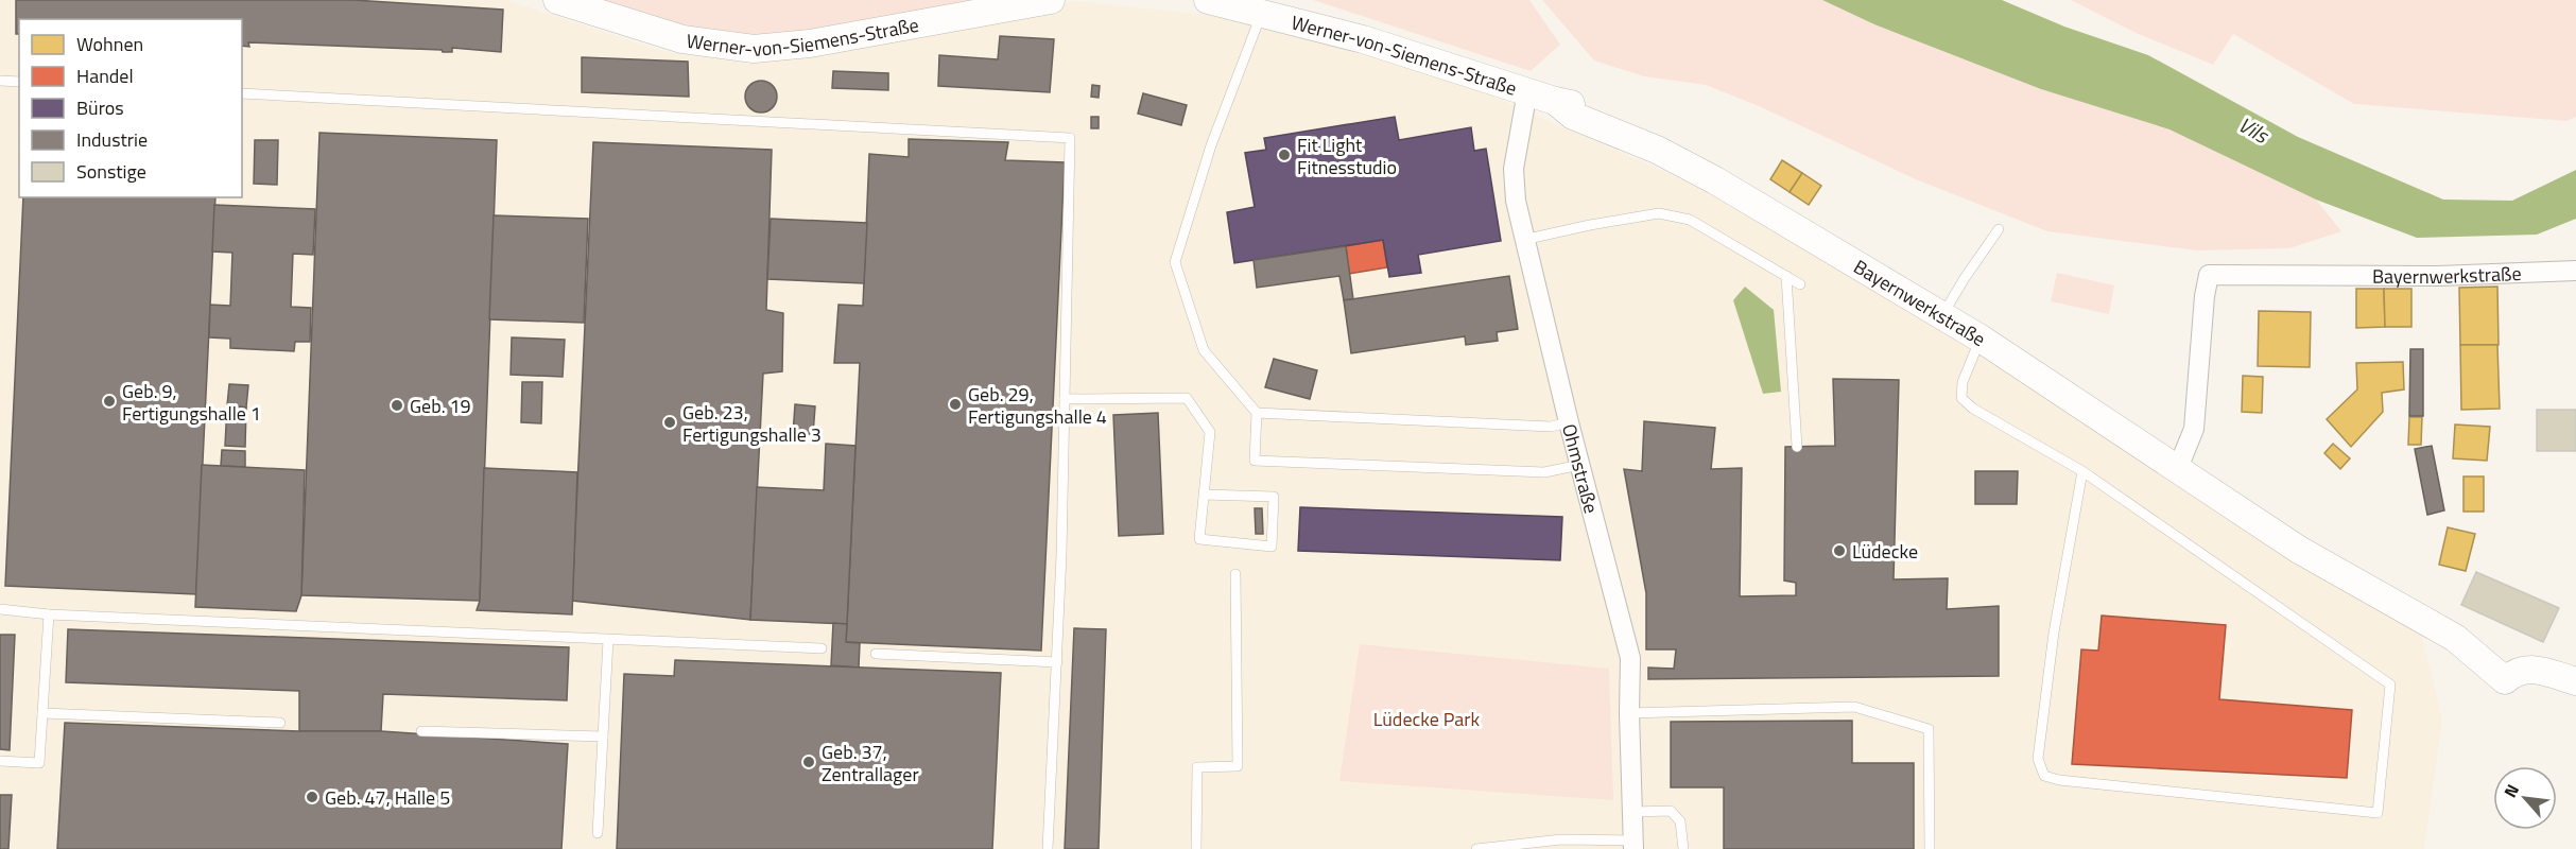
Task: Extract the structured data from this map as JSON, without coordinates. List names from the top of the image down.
{
  "streets": {
    "street": ["Werner-von-Siemens-Straße", "Bayernwerkstraße", "Ohmstraße"]
  },
  "crossings": [
    ["Werner-von-Siemens-Straße", "Bayernwerkstraße"],
    ["Werner-von-Siemens-Straße", "Ohmstraße"],
    ["Bayernwerkstraße", "Ohmstraße"]
  ],
  "water": ["Vils"],
  "parks": ["Lüdecke Park"],
  "places": [
    "Fit Light Fitnesstudio",
    "Geb. 9, Fertigungshalle 1",
    "Geb. 29, Fertigungshalle 4",
    "Geb. 19",
    "Geb. 23, Fertigungshalle 3",
    "Lüdecke",
    "Geb. 37, Zentrallager",
    "Geb. 47, Halle 5"
  ],
  "legend": [
    "Wohnen",
    "Handel",
    "Büros",
    "Industrie",
    "Sonstige"
  ],
  "north": "top left"
}
